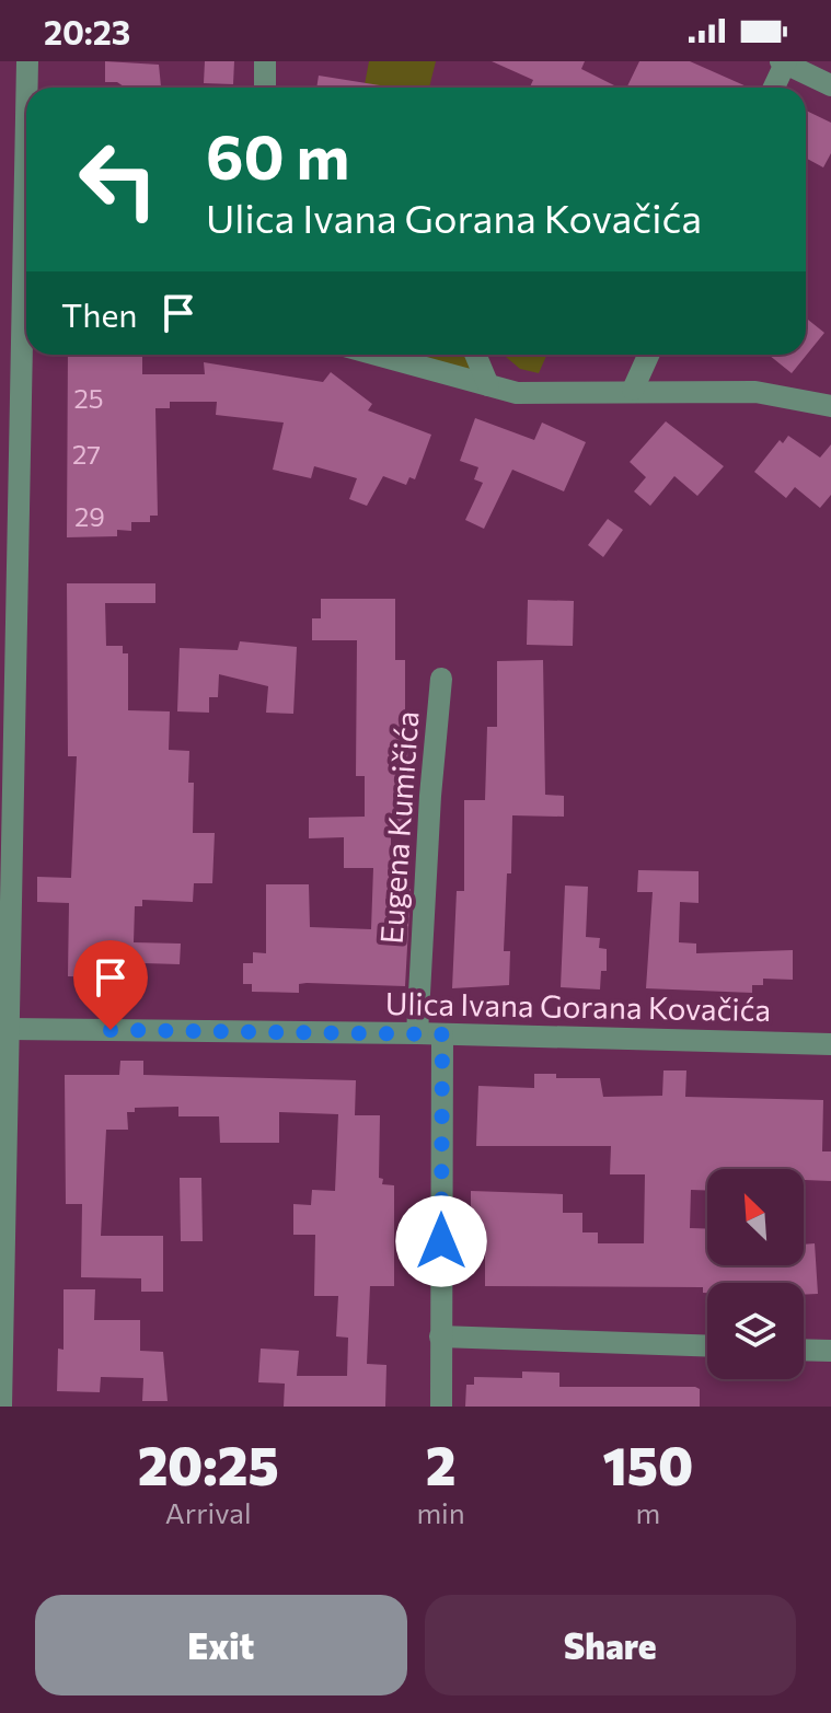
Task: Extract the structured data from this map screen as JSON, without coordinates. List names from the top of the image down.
{
  "streets": {
    "street": ["Eugena Kumičića", "Ulica Ivana Gorana Kovačića"]
  },
  "crossings": [
    ["Eugena Kumičića", "Ulica Ivana Gorana Kovačića"]
  ],
  "house_numbers": ["25", "27", "29"],
  "north": "top left",
  "page": {
    "status": "20:23",
    "turn": ["60 m", "Ulica Ivana Gorana Kovačića"],
    "then": "Then",
    "eta": [
      "20:25",
      "Arrival",
      "2",
      "min",
      "150",
      "m"
    ],
    "buttons": ["Exit", "Share"]
  }
}
